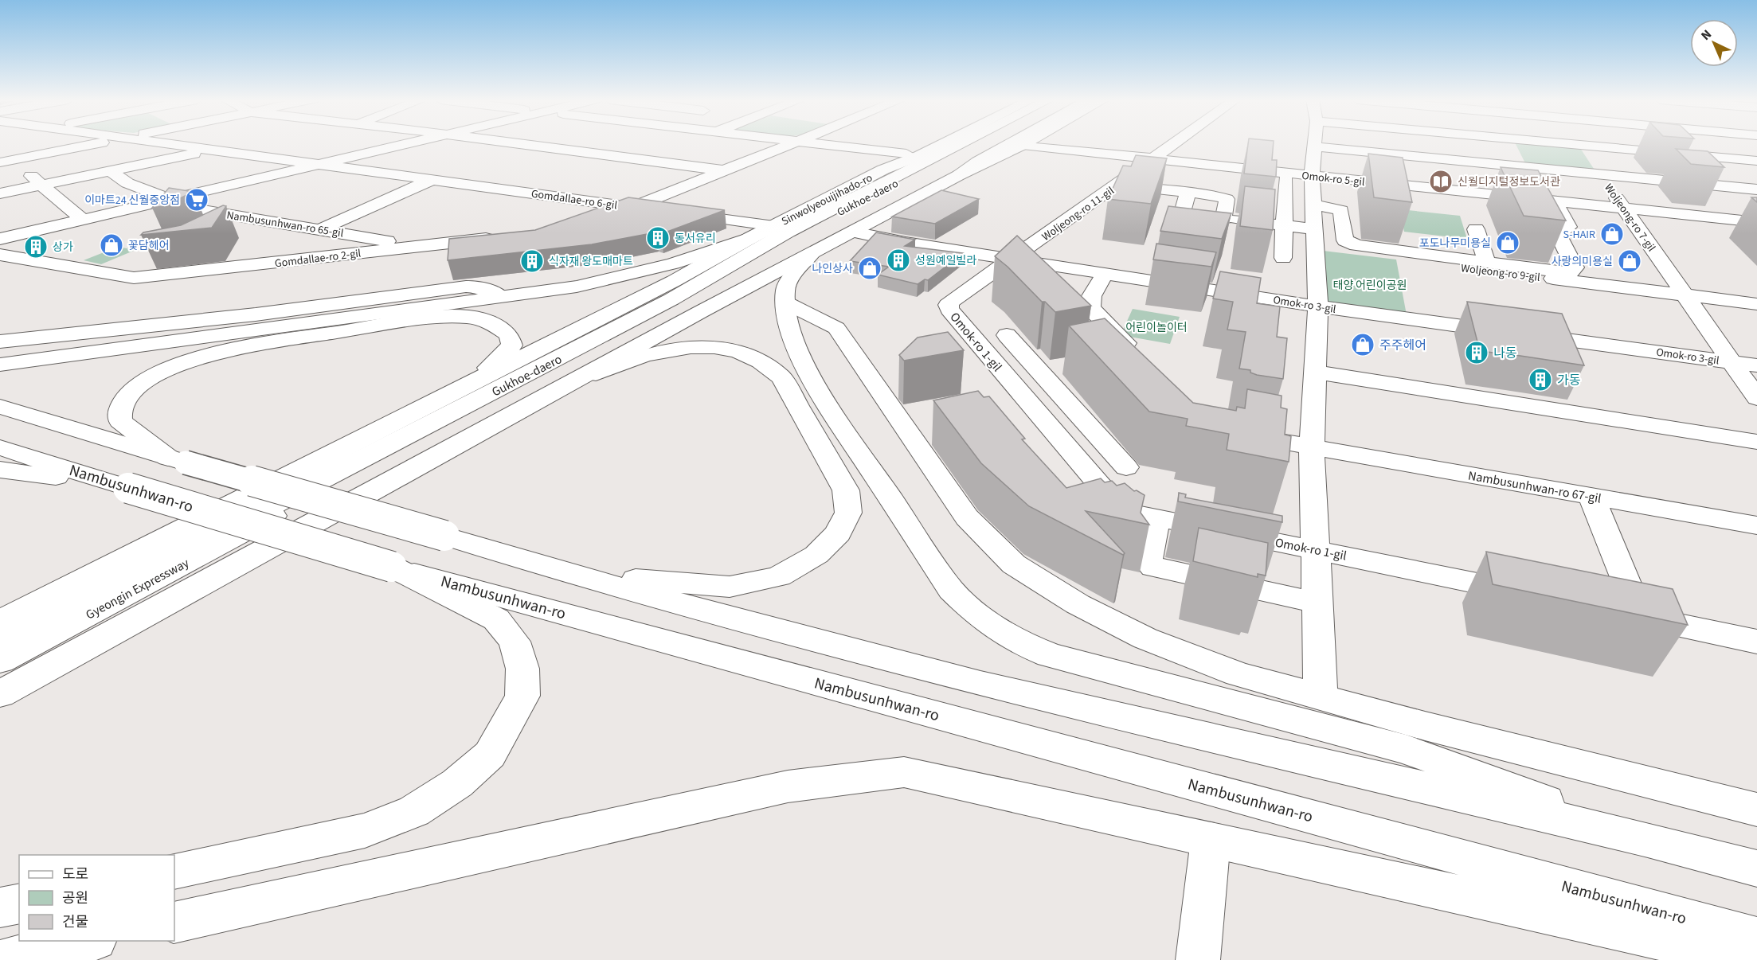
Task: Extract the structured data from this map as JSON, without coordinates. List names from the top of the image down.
{
  "streets": {
    "main road": [
      "Omok-ro 5-gil",
      "Gukhoe-daero",
      "Gomdallae-ro 6-gil",
      "Sinwolyeouijihado-ro",
      "Woljeong-ro 11-gil",
      "Woljeong-ro 7-gil",
      "Nambusunhwan-ro 65-gil",
      "Gomdallae-ro 2-gil",
      "Woljeong-ro 9-gil",
      "Omok-ro 3-gil",
      "Omok-ro 1-gil",
      "Nambusunhwan-ro 67-gil",
      "Nambusunhwan-ro",
      "Gyeongin Expressway"
    ]
  },
  "crossings": [
    ["Omok-ro 5-gil", "Woljeong-ro 11-gil"],
    ["Omok-ro 5-gil", "Woljeong-ro 7-gil"],
    ["Gukhoe-daero", "Gyeongin Expressway"],
    ["Gomdallae-ro 6-gil", "Nambusunhwan-ro 65-gil"],
    ["Woljeong-ro 11-gil", "Omok-ro 3-gil"],
    ["Woljeong-ro 11-gil", "Omok-ro 1-gil"],
    ["Woljeong-ro 7-gil", "Woljeong-ro 9-gil"],
    ["Woljeong-ro 7-gil", "Omok-ro 3-gil"],
    ["Nambusunhwan-ro 65-gil", "Gomdallae-ro 2-gil"],
    ["Omok-ro 3-gil", "Omok-ro 1-gil"]
  ],
  "parks": ["태양 어린이공원", "어린이놀이터"],
  "places": {
    "library": ["신월디지털정보도서관"],
    "supermarket": ["이마트24 신월중앙점"],
    "shop": [
      "S-HAIR",
      "포도나무미용실",
      "꽃담헤어",
      "사랑의미용실",
      "나인상사",
      "주주헤어"
    ],
    "building": [
      "동서유리",
      "상가",
      "성원예일빌라",
      "식자재 왕도매마트",
      "나동",
      "가동"
    ]
  },
  "legend": ["도로", "공원", "건물"],
  "north": "top left"
}
